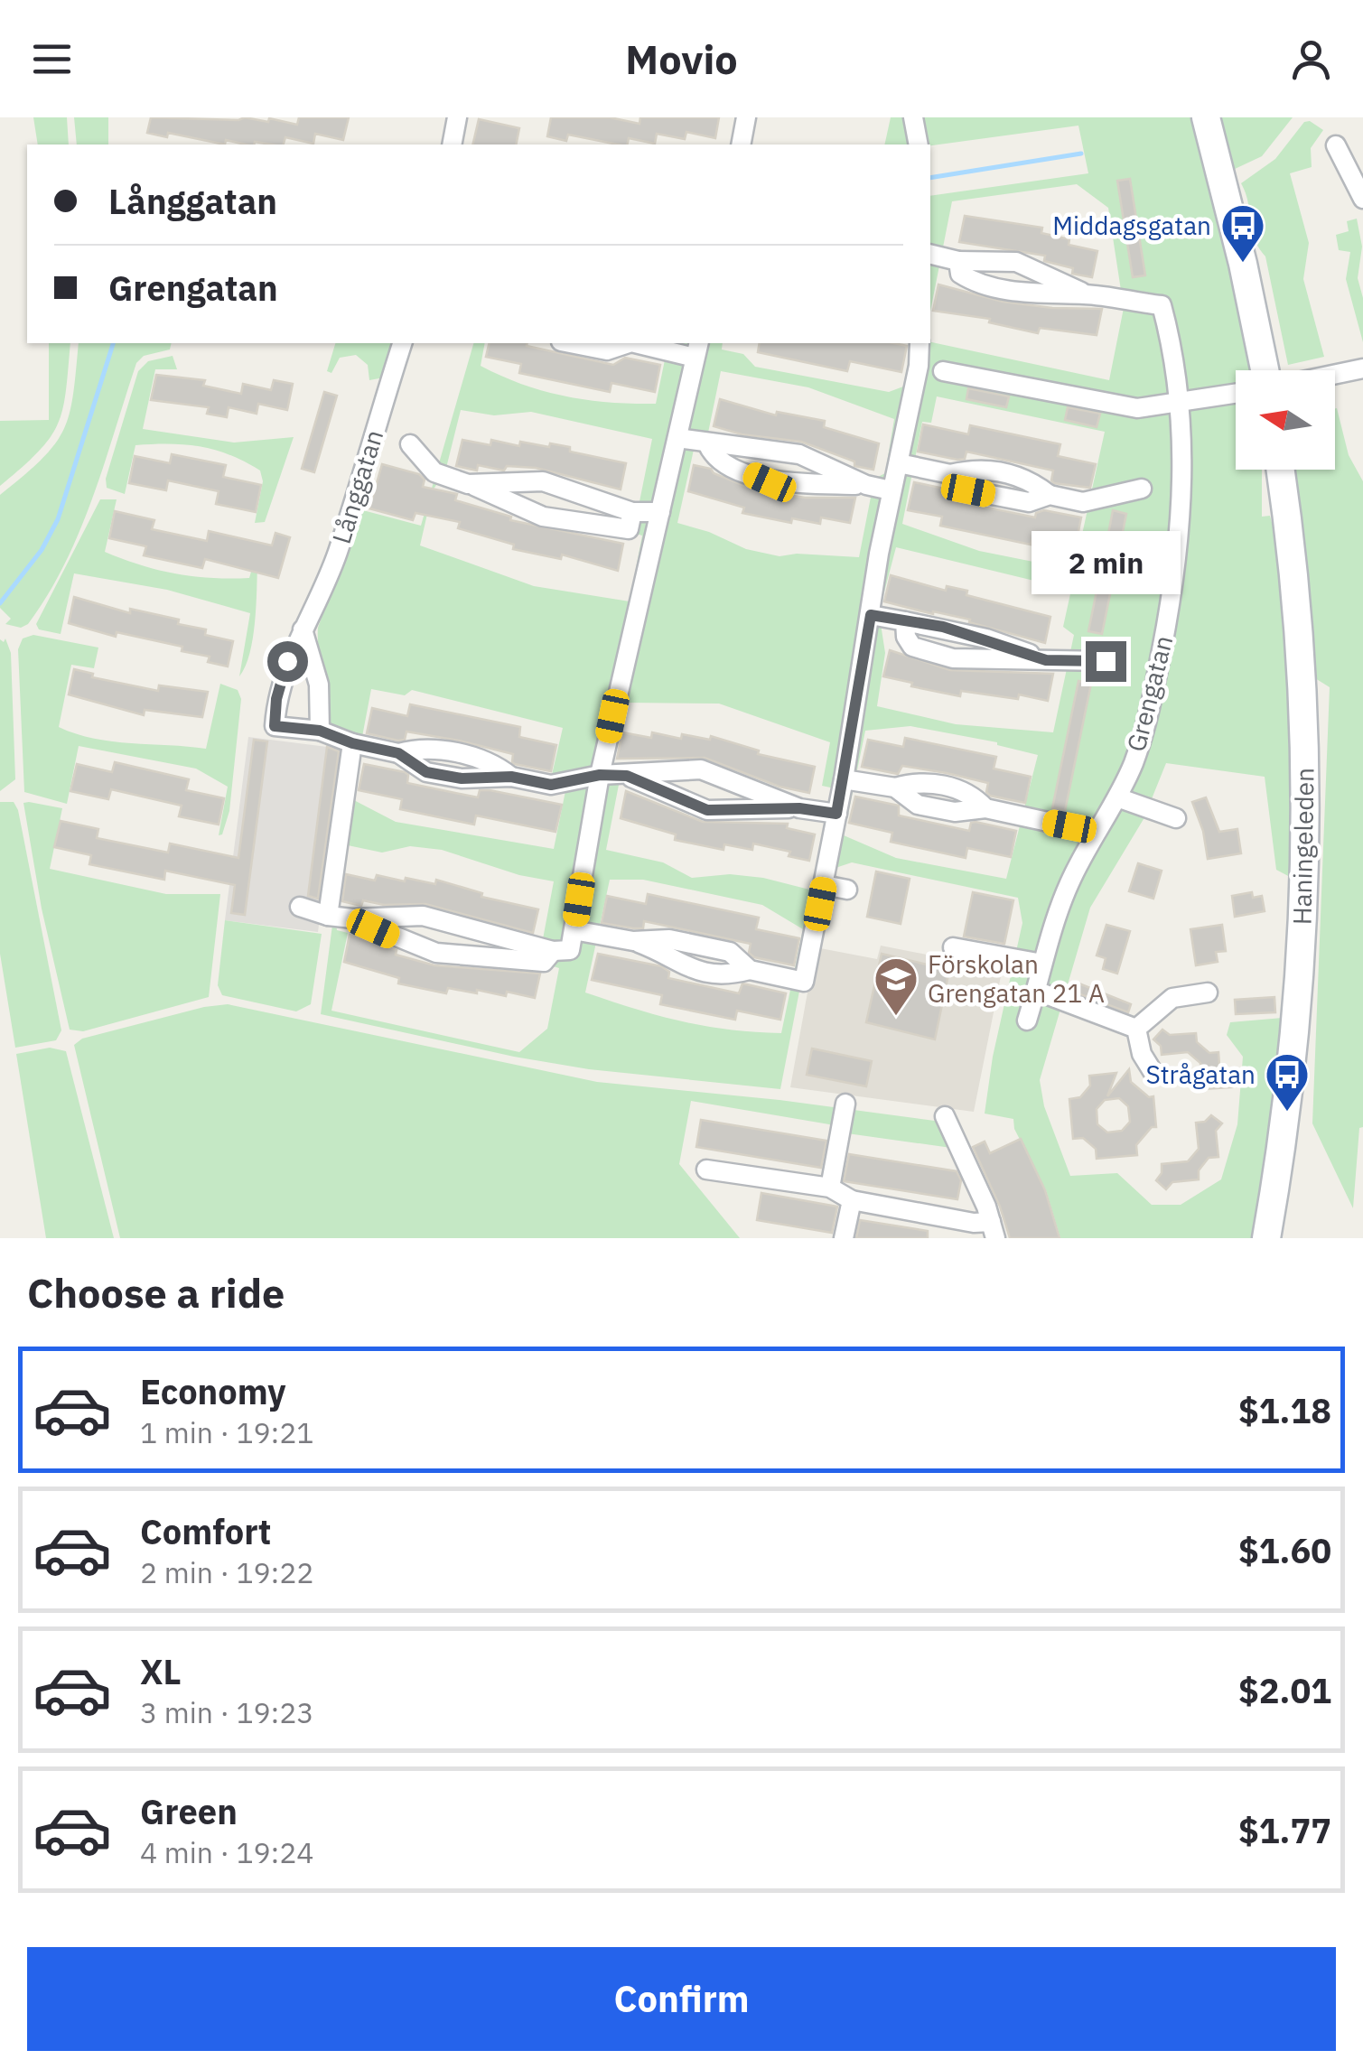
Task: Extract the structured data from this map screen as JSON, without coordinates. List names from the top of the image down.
{
  "streets": {
    "main road": ["Haningeleden"],
    "street": ["Långgatan", "Grengatan"]
  },
  "places": {
    "bus stop": ["Middagsgatan", "Strågatan"],
    "school or university": ["Förskolan Grengatan 21 A"]
  },
  "north": "left",
  "page": {
    "header": "Movio",
    "banner": ["Långgatan", "Grengatan"],
    "bubble": "2 min",
    "heading": "Choose a ride",
    "list": [
      {
        "name": "Economy",
        "note": "1 min · 19:21",
        "value": "$1.18"
      },
      {
        "name": "Comfort",
        "note": "2 min · 19:22",
        "value": "$1.60"
      },
      {
        "name": "XL",
        "note": "3 min · 19:23",
        "value": "$2.01"
      },
      {
        "name": "Green",
        "note": "4 min · 19:24",
        "value": "$1.77"
      }
    ],
    "buttons": "Confirm"
  }
}
